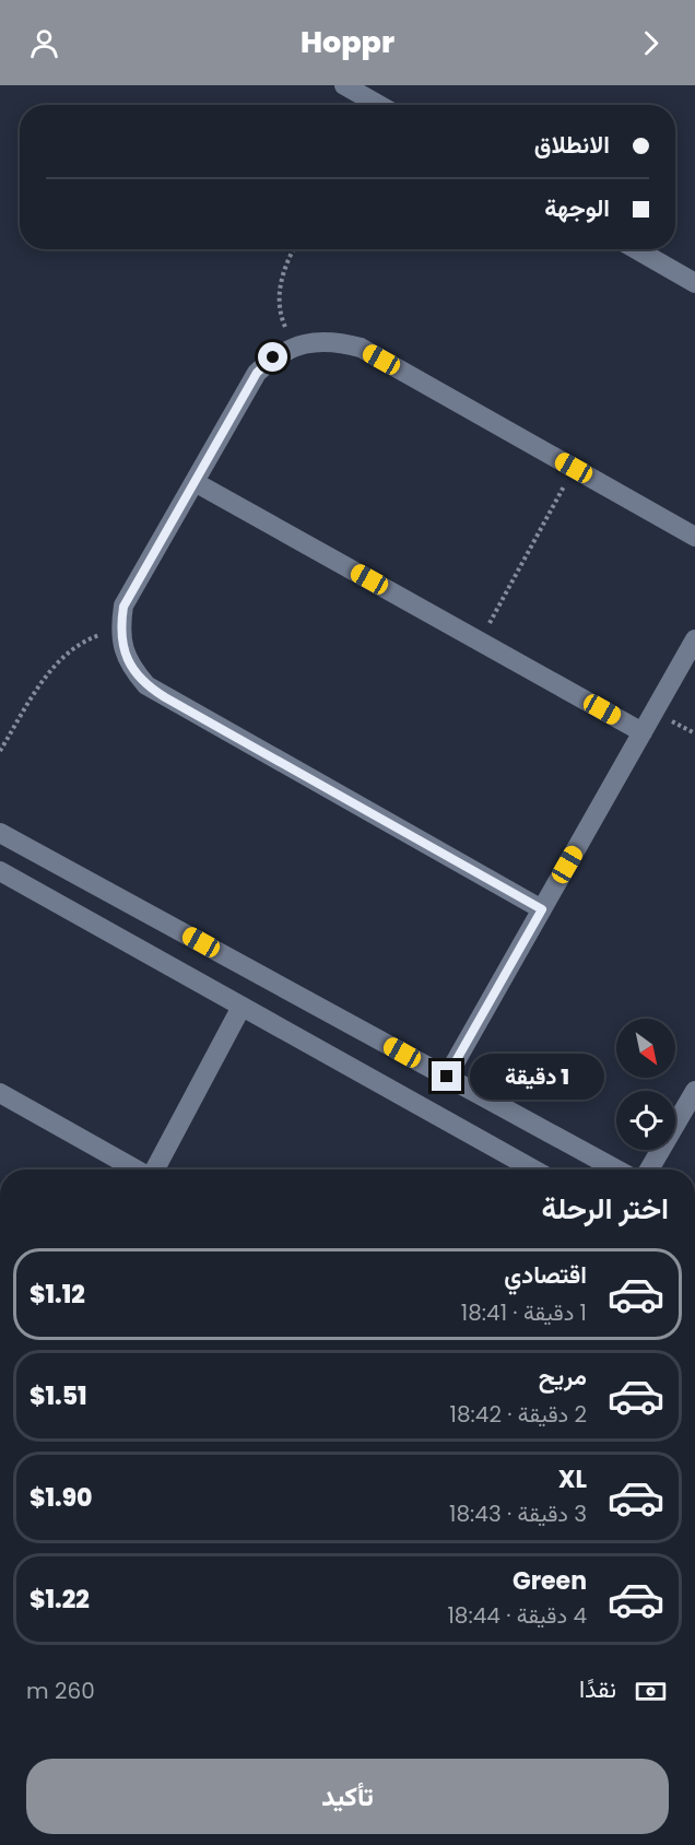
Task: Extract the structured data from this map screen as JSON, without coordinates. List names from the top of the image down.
{
  "north": "bottom right",
  "page": {
    "header": "Hoppr",
    "banner": ["الانطلاق", "الوجهة"],
    "bubble": "1 دقيقة",
    "heading": "اختر الرحلة",
    "list": [
      {
        "name": "اقتصادي",
        "note": "1 دقيقة · 18:41",
        "value": "$1.12"
      },
      {
        "name": "مريح",
        "note": "2 دقيقة · 18:42",
        "value": "$1.51"
      },
      {
        "name": "XL",
        "note": "3 دقيقة · 18:43",
        "value": "$1.90"
      },
      {
        "name": "Green",
        "note": "4 دقيقة · 18:44",
        "value": "$1.22"
      }
    ],
    "pay": ["نقدًا", "260 m"],
    "buttons": "تأكيد"
  }
}
